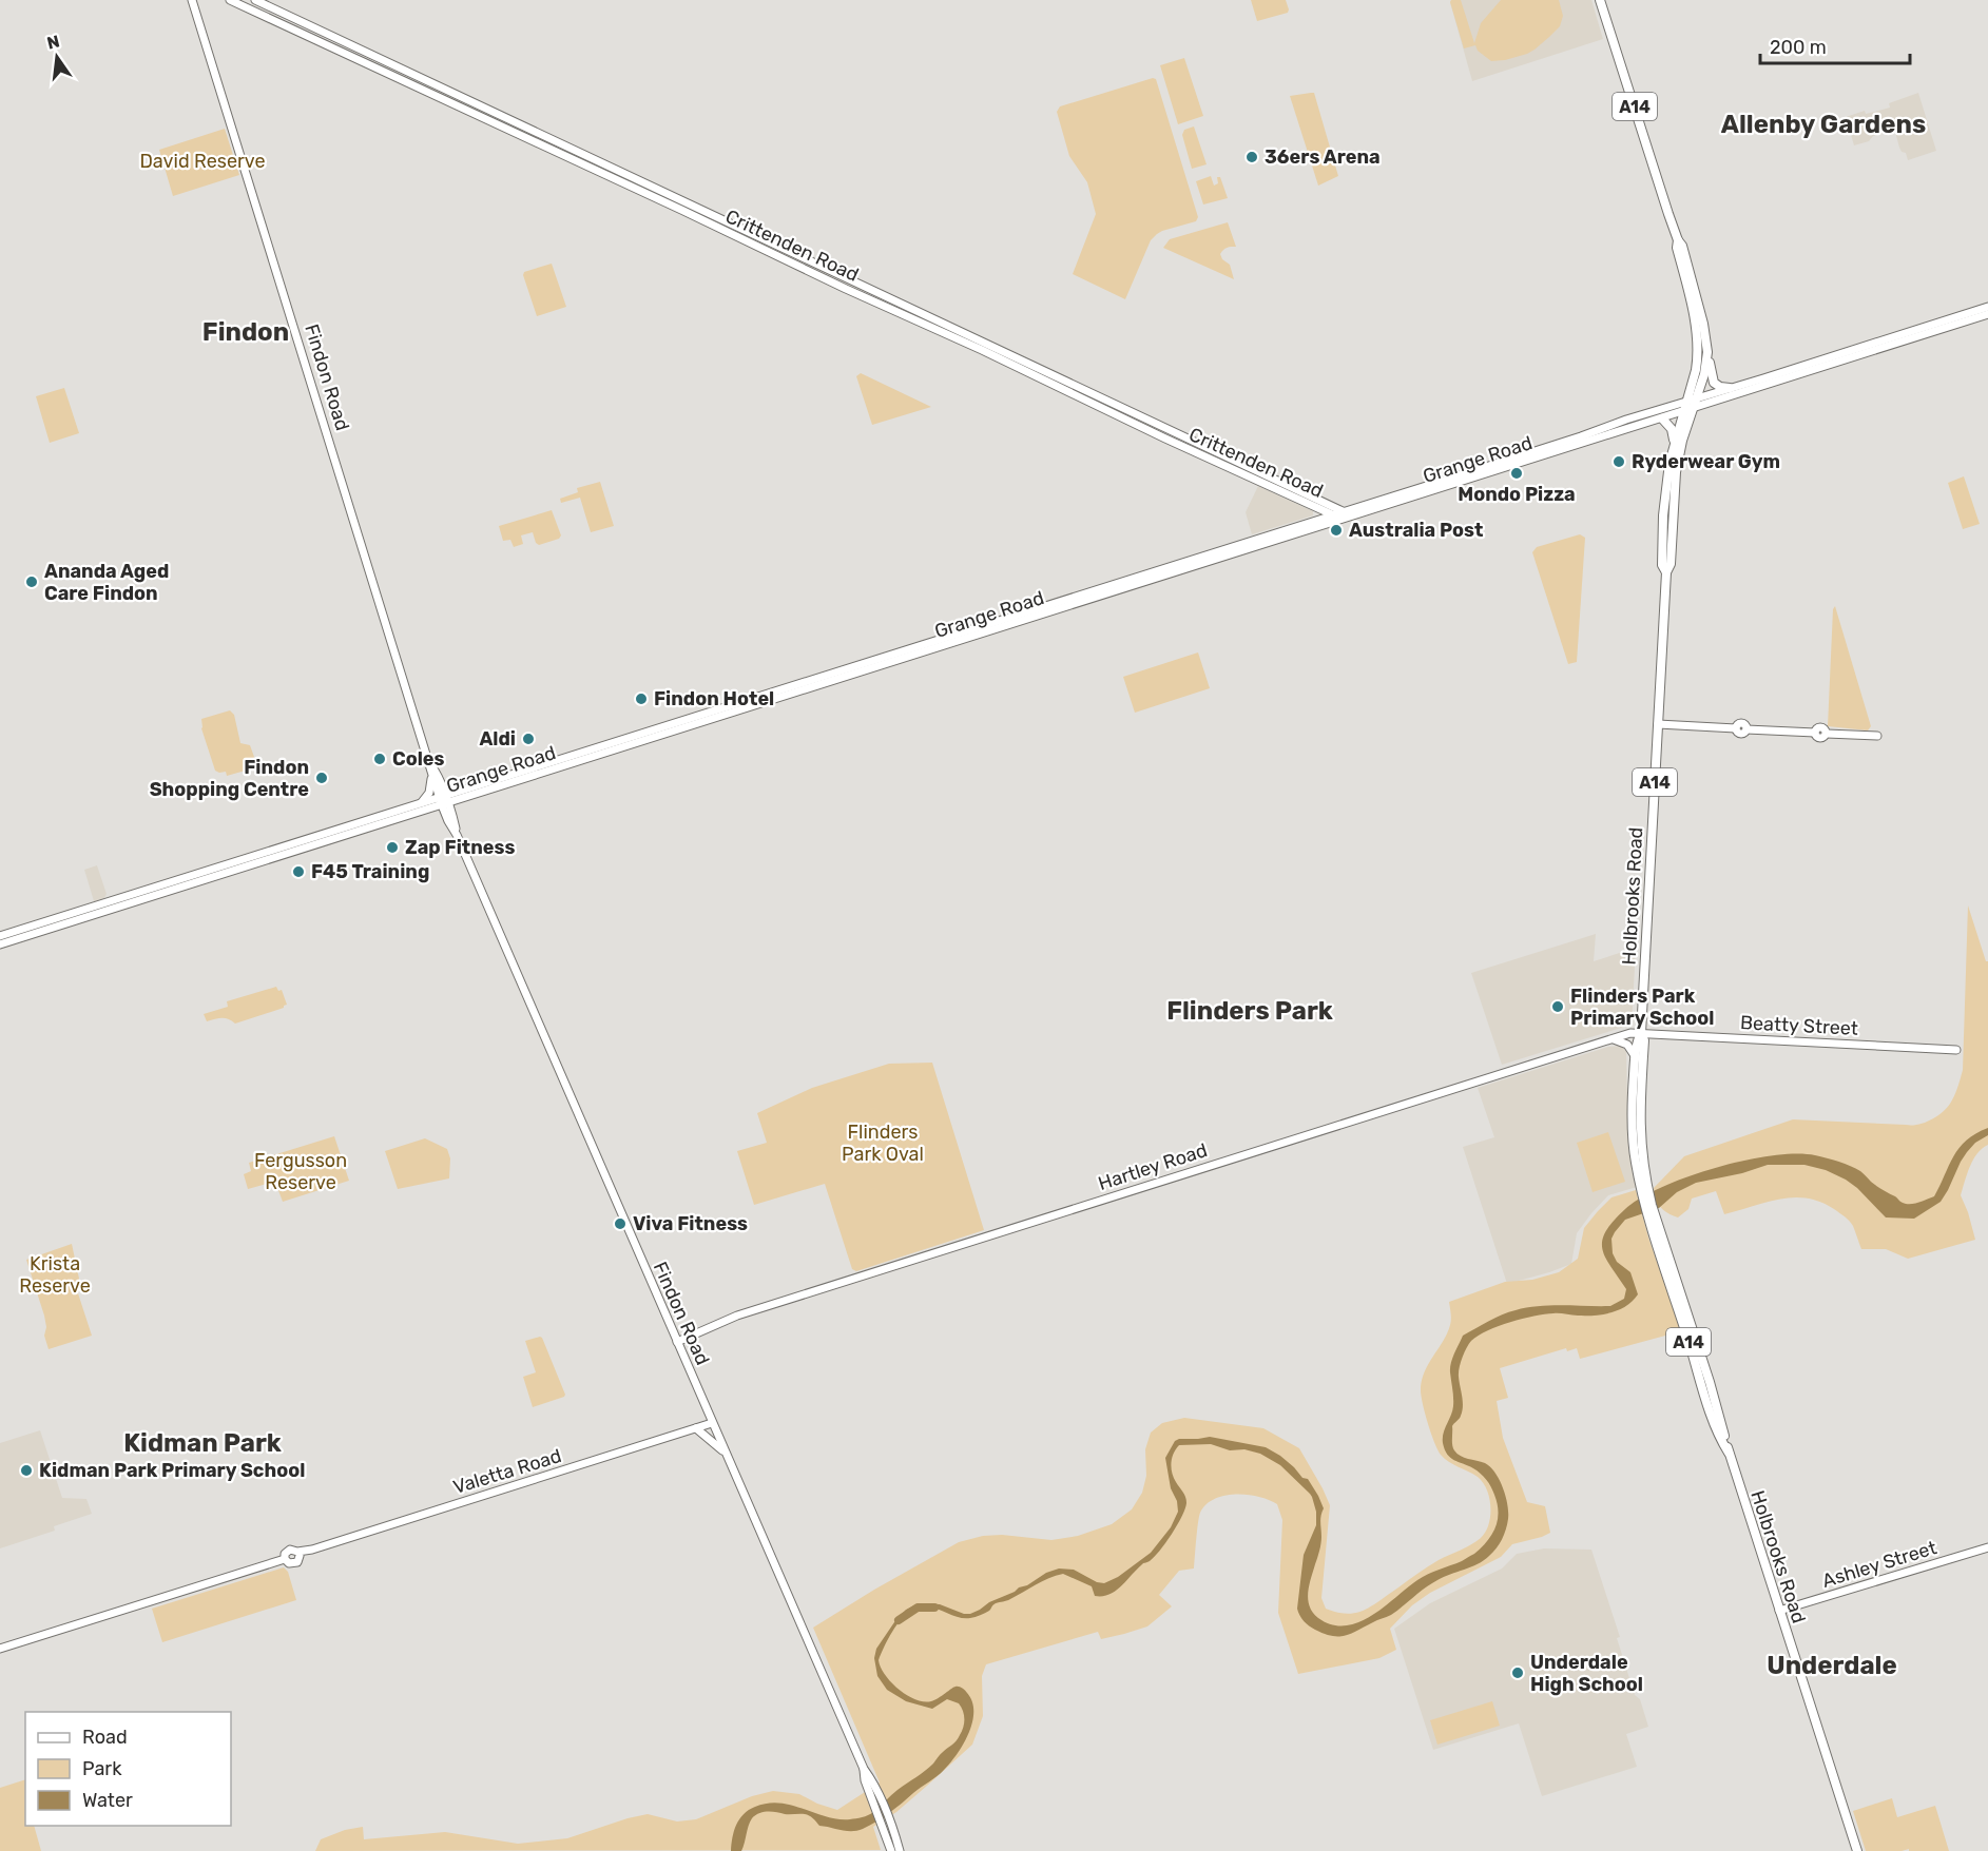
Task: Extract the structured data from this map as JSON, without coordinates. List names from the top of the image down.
{
  "streets": {
    "main road": [
      "A14",
      "Crittenden Road",
      "Findon Road",
      "Grange Road",
      "Holbrooks Road",
      "Beatty Street",
      "Hartley Road",
      "Valetta Road",
      "Ashley Street"
    ]
  },
  "crossings": [
    ["A14", "Grange Road"],
    ["A14", "Holbrooks Road"],
    ["Crittenden Road", "Grange Road"],
    ["Findon Road", "Grange Road"],
    ["Findon Road", "Hartley Road"],
    ["Findon Road", "Valetta Road"],
    ["Grange Road", "Holbrooks Road"],
    ["Holbrooks Road", "Beatty Street"],
    ["Holbrooks Road", "Hartley Road"],
    ["Holbrooks Road", "Ashley Street"],
    ["Beatty Street", "Hartley Road"]
  ],
  "districts": [
    "Allenby Gardens",
    "Findon",
    "Flinders Park",
    "Kidman Park",
    "Underdale"
  ],
  "parks": [
    "David Reserve",
    "Flinders Park Oval",
    "Fergusson Reserve",
    "Krista Reserve"
  ],
  "places": [
    "36ers Arena",
    "Ryderwear Gym",
    "Mondo Pizza",
    "Australia Post",
    "Ananda Aged Care Findon",
    "Findon Hotel",
    "Aldi",
    "Coles",
    "Findon Shopping Centre",
    "Zap Fitness",
    "F45 Training",
    "Flinders Park Primary School",
    "Viva Fitness",
    "Kidman Park Primary School",
    "Underdale High School"
  ],
  "legend": ["Road", "Park", "Water"],
  "scale_bar": "200 m",
  "north": "top"
}
